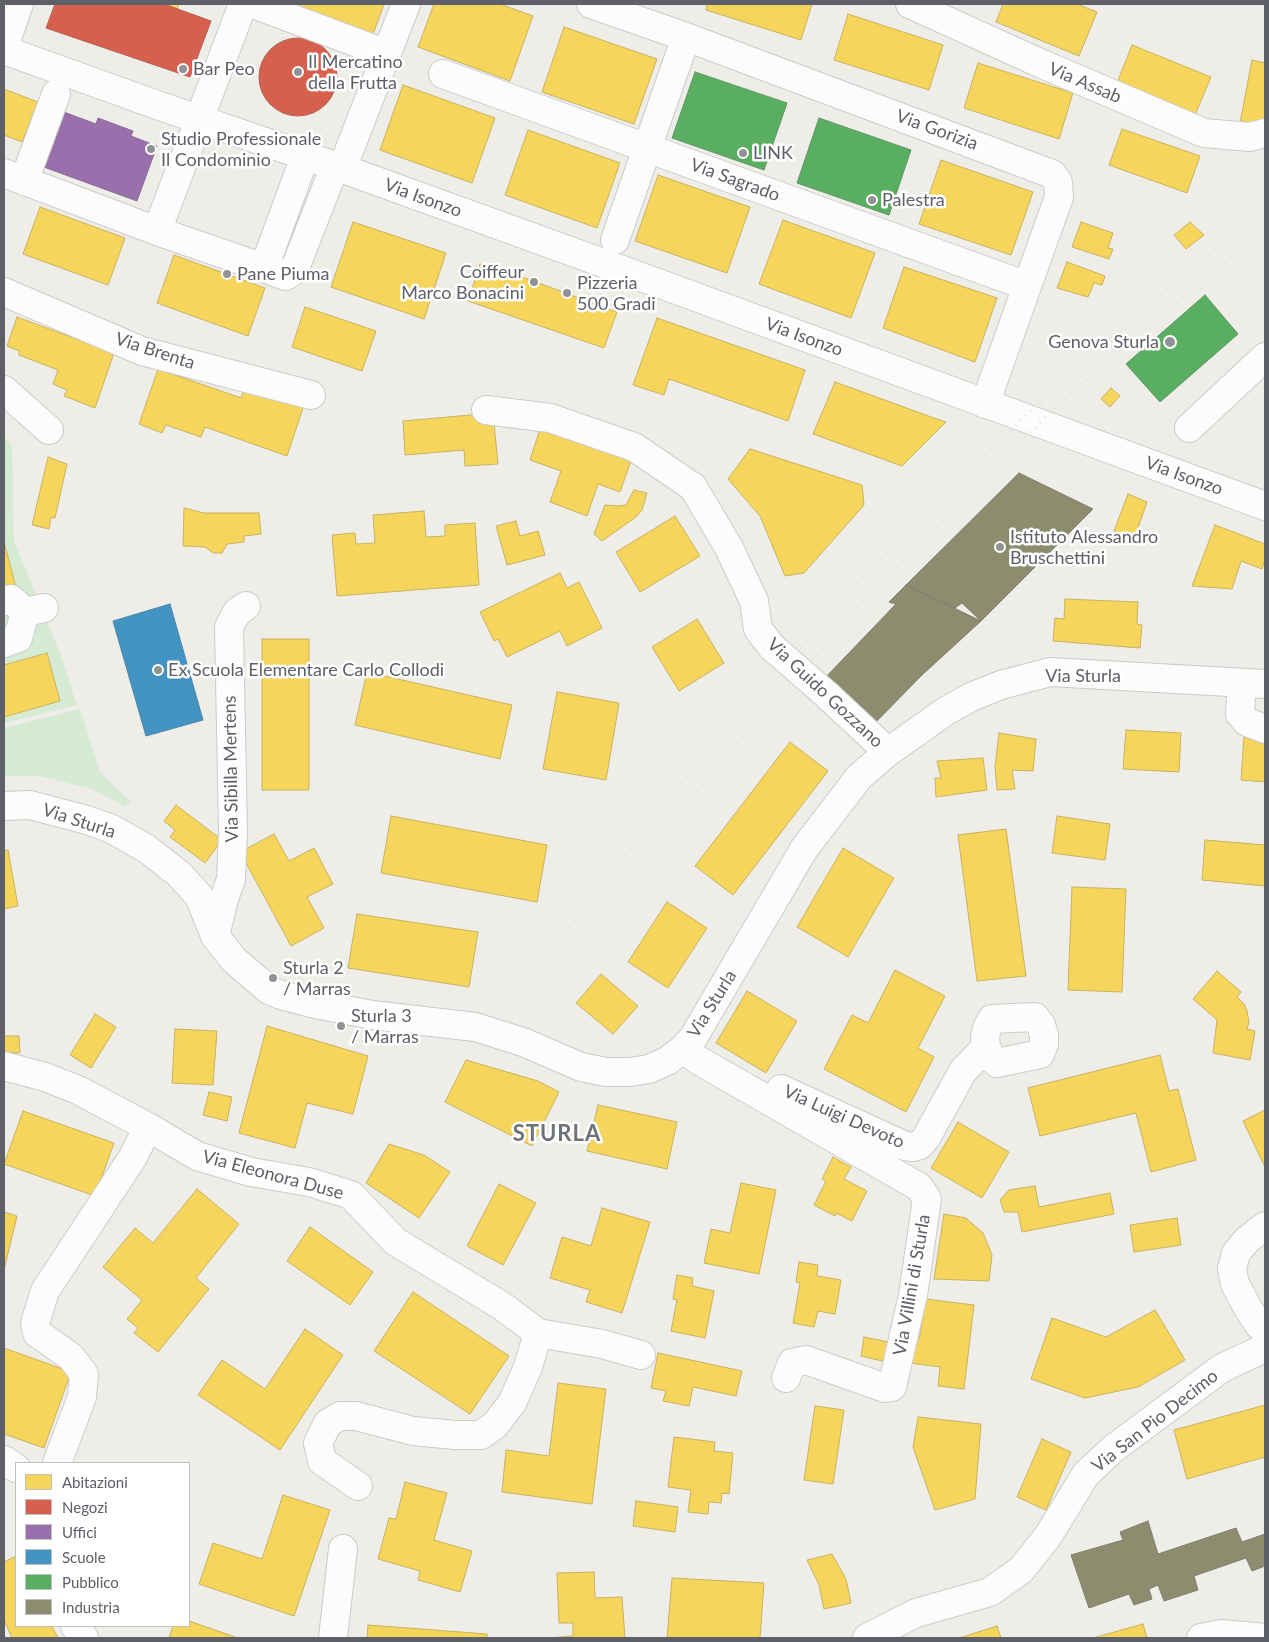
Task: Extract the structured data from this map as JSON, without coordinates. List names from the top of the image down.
{
  "streets": {
    "street": [
      "Via Assab",
      "Via Gorizia",
      "Via Sagrado",
      "Via Isonzo",
      "Via Brenta",
      "Via Sturla",
      "Via Guido Gozzano",
      "Via Sibilla Mertens",
      "Via Luigi Devoto",
      "Via Eleonora Duse",
      "Via Villini di Sturla",
      "Via San Pio Decimo"
    ]
  },
  "crossings": [
    ["Via Gorizia", "Via Sagrado"],
    ["Via Gorizia", "Via Isonzo"],
    ["Via Sturla", "Via Guido Gozzano"],
    ["Via Sturla", "Via Sibilla Mertens"],
    ["Via Sturla", "Via Luigi Devoto"],
    ["Via Sturla", "Via Villini di Sturla"],
    ["Via Luigi Devoto", "Via Villini di Sturla"]
  ],
  "districts": ["STURLA"],
  "places": [
    "Bar Peo",
    "Il Mercatino della Frutta",
    "Studio Professionale Il Condominio",
    "LINK",
    "Palestra",
    "Pane Piuma",
    "Coiffeur Marco Bonacini",
    "Pizzeria 500 Gradi",
    "Genova Sturla",
    "Istituto Alessandro Bruschettini",
    "Ex Scuola Elementare Carlo Collodi",
    "Sturla 2 / Marras",
    "Sturla 3 / Marras"
  ],
  "legend": [
    "Abitazioni",
    "Negozi",
    "Uffici",
    "Scuole",
    "Pubblico",
    "Industria"
  ]
}
